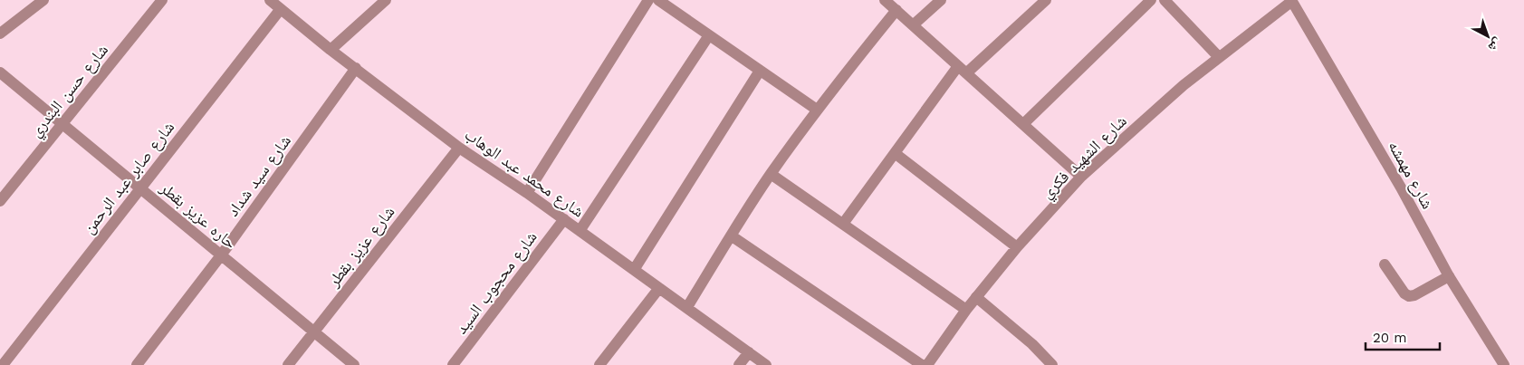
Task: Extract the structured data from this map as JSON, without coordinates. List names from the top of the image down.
{
  "streets": {
    "street": [
      "شارع حسن البندري",
      "شارع الشهيد فكري",
      "شارع محمد عبد الوهاب",
      "شارع مهمشه",
      "شارع سيد شداد",
      "شارع صابر عبد الرحمن",
      "حاره عزيز بقطر",
      "شارع عزيز بقطر",
      "شارع محجوب السيد"
    ]
  },
  "crossings": [
    ["شارع حسن البندري", "حاره عزيز بقطر"],
    ["شارع الشهيد فكري", "شارع مهمشه"],
    ["شارع محمد عبد الوهاب", "شارع سيد شداد"],
    ["شارع محمد عبد الوهاب", "شارع صابر عبد الرحمن"],
    ["شارع محمد عبد الوهاب", "شارع عزيز بقطر"],
    ["شارع محمد عبد الوهاب", "شارع محجوب السيد"],
    ["شارع سيد شداد", "حاره عزيز بقطر"],
    ["شارع صابر عبد الرحمن", "حاره عزيز بقطر"],
    ["حاره عزيز بقطر", "شارع عزيز بقطر"]
  ],
  "scale_bar": "20 m",
  "north": "bottom right"
}
